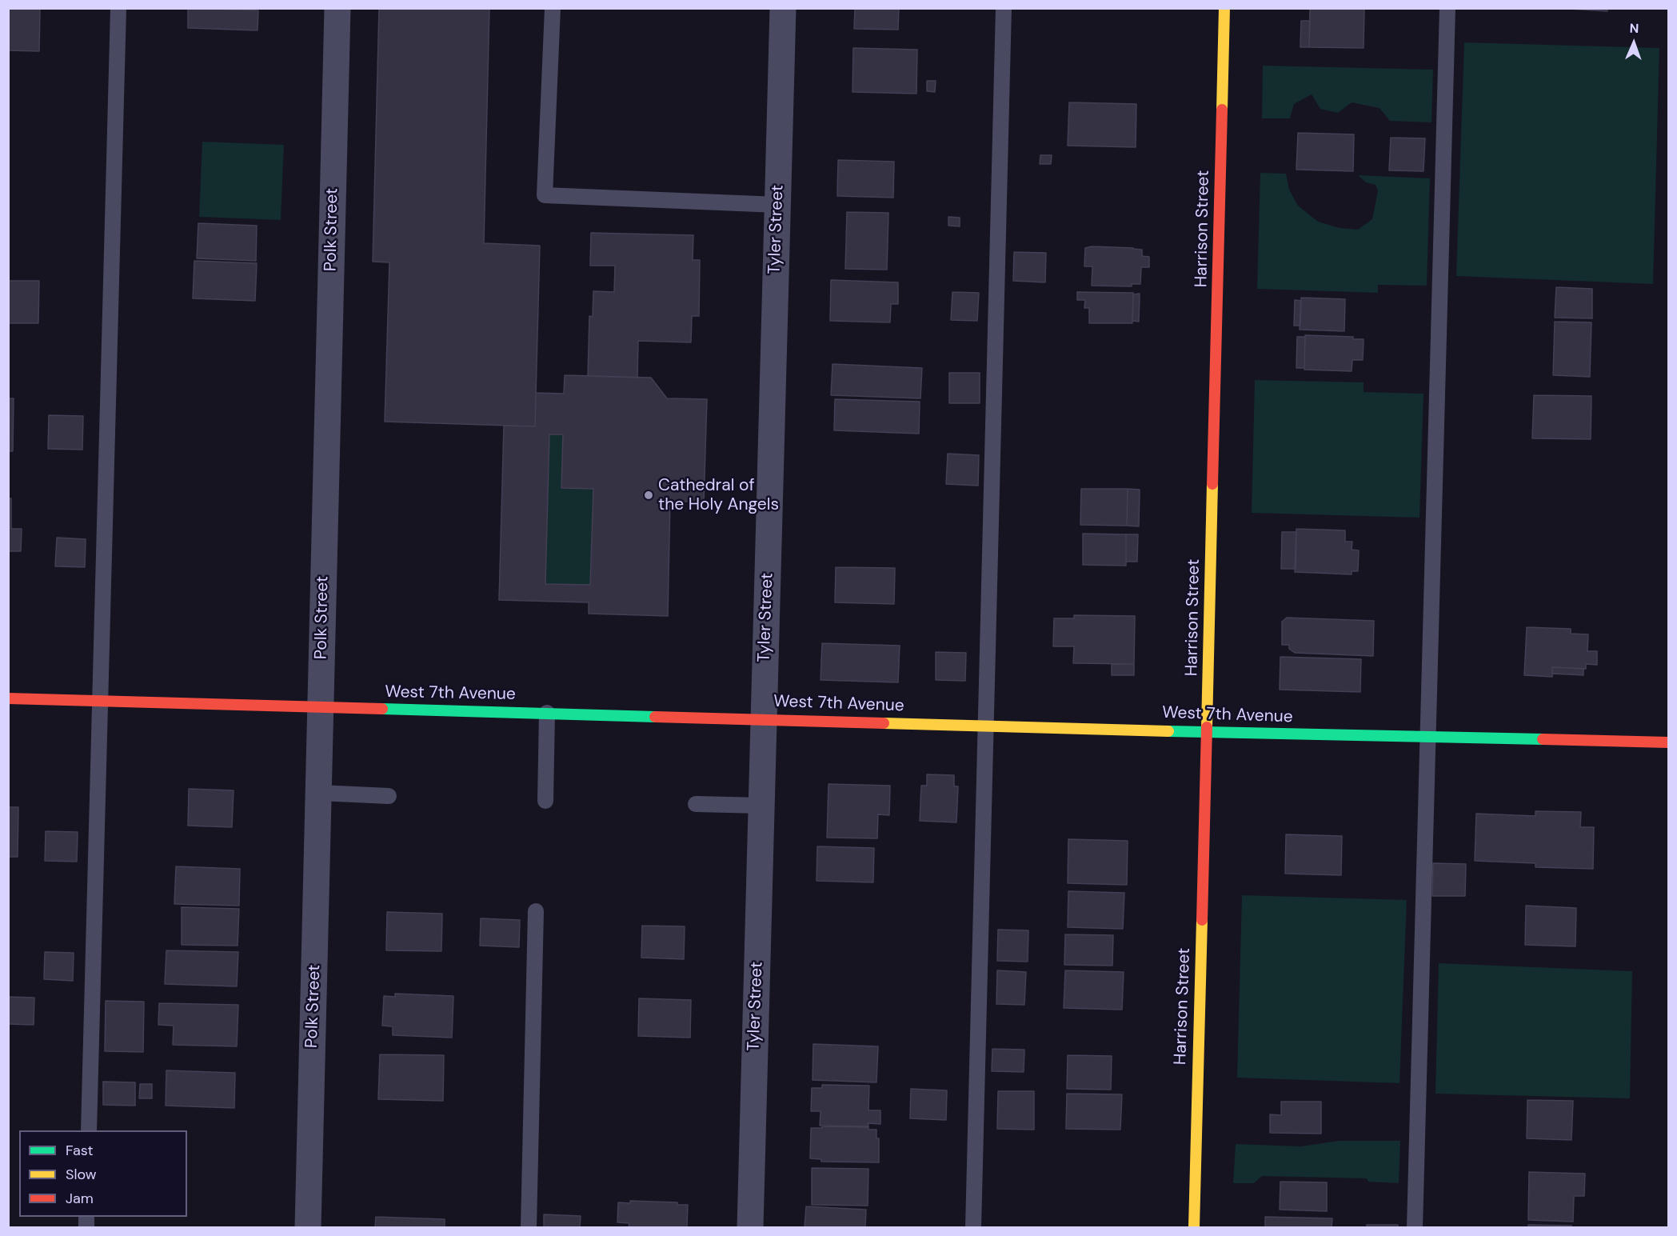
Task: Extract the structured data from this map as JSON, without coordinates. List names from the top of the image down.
{
  "streets": {
    "street": [
      "Harrison Street",
      "Polk Street",
      "Tyler Street",
      "West 7th Avenue"
    ]
  },
  "crossings": [
    ["Harrison Street", "West 7th Avenue"],
    ["Polk Street", "West 7th Avenue"],
    ["Tyler Street", "West 7th Avenue"]
  ],
  "places": ["Cathedral of the Holy Angels"],
  "legend": ["Fast", "Slow", "Jam"],
  "north": "top"
}
